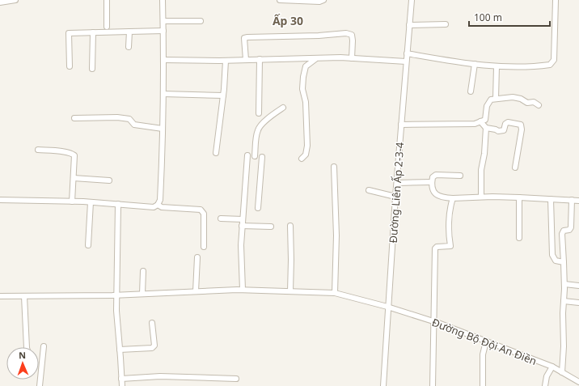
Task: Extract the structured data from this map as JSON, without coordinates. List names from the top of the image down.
{
  "streets": {
    "street": ["Đường Liên Ấp 2-3-4", "Đường Bộ Đội An Điền"]
  },
  "crossings": [
    ["Đường Liên Ấp 2-3-4", "Đường Bộ Đội An Điền"]
  ],
  "districts": ["Ấp 30"],
  "scale_bar": "100 m",
  "north": "top"
}
